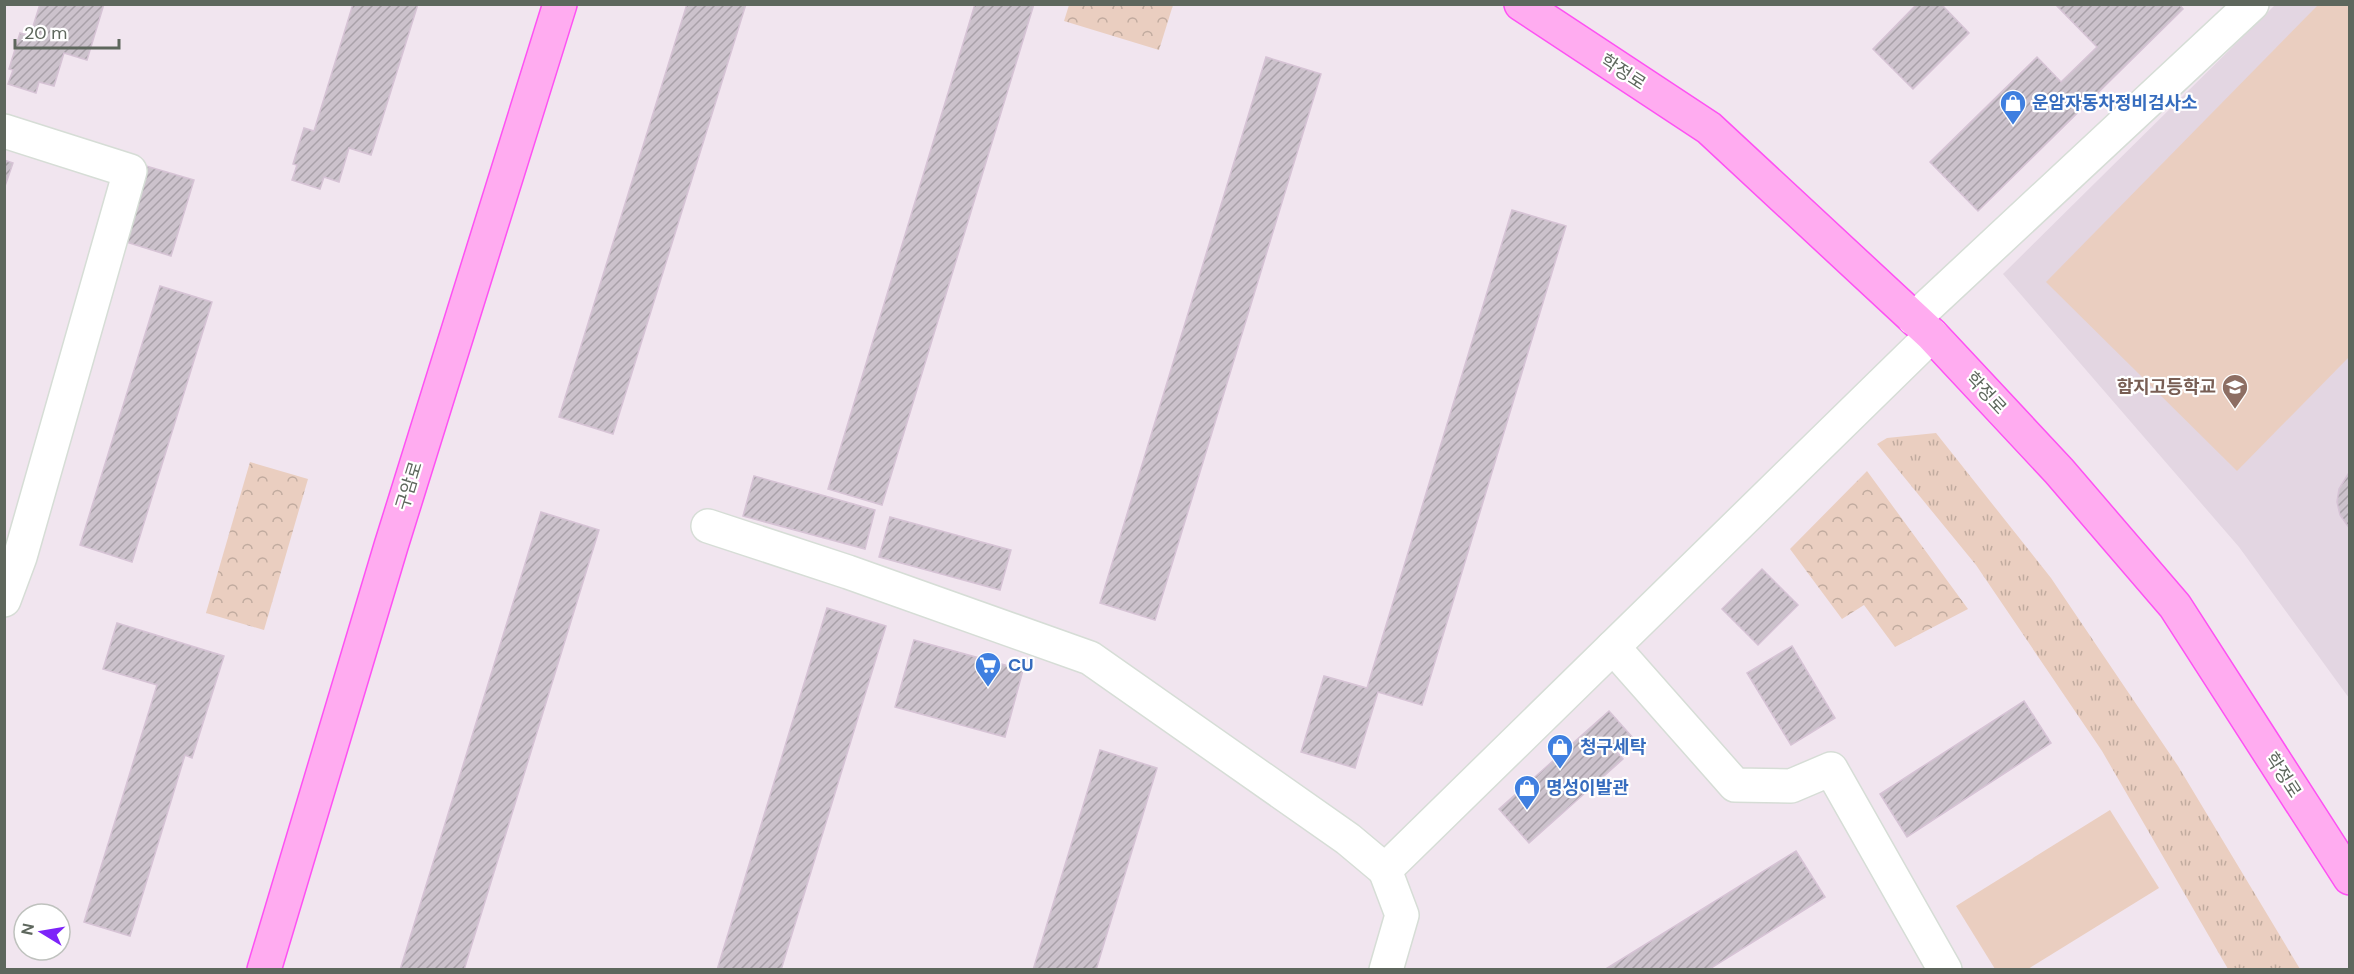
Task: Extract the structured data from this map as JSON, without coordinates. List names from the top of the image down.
{
  "streets": {
    "main road": ["학정로", "구암로"]
  },
  "places": {
    "shop": ["운암자동차정비검사소", "청구세탁", "명성이발관"],
    "school or university": ["함지고등학교"],
    "supermarket": ["CU"]
  },
  "scale_bar": "20 m",
  "north": "left"
}
